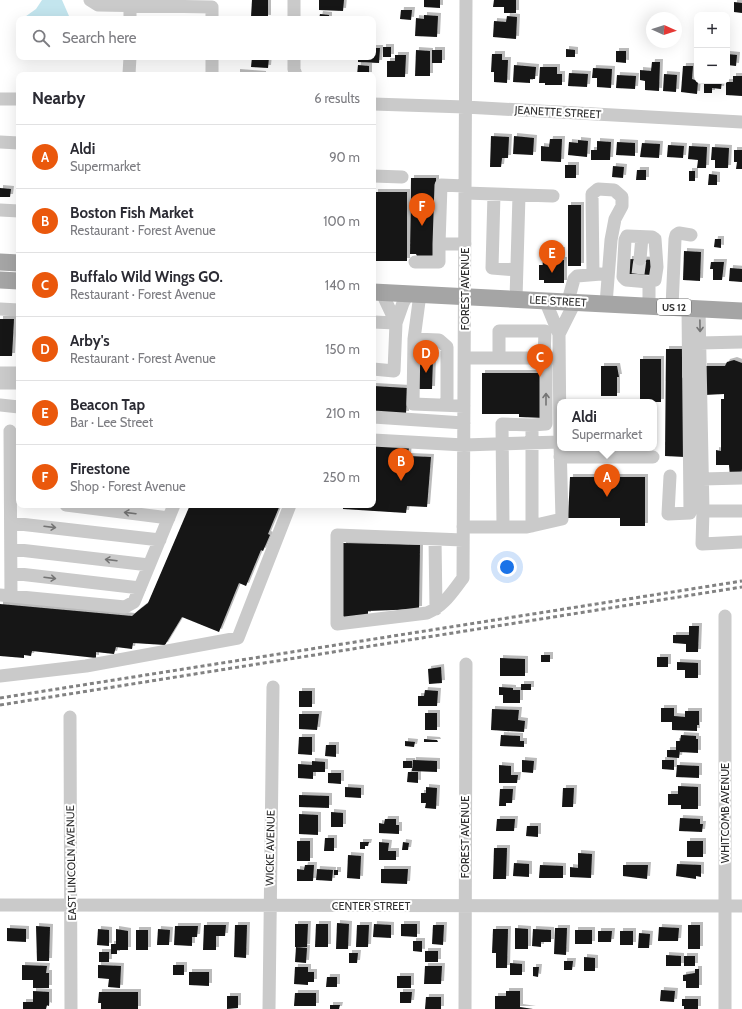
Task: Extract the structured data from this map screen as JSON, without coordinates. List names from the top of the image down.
{
  "streets": {
    "main road": ["LEE STREET", "US 12"],
    "street": [
      "JEANETTE STREET",
      "FOREST AVENUE",
      "WHITCOMB AVENUE",
      "WICKE AVENUE",
      "EAST LINCOLN AVENUE",
      "CENTER STREET"
    ]
  },
  "crossings": [
    ["JEANETTE STREET", "FOREST AVENUE"],
    ["FOREST AVENUE", "LEE STREET"],
    ["FOREST AVENUE", "CENTER STREET"],
    ["WHITCOMB AVENUE", "CENTER STREET"],
    ["WICKE AVENUE", "CENTER STREET"],
    ["EAST LINCOLN AVENUE", "CENTER STREET"]
  ],
  "north": "right",
  "page": {
    "map_buttons": ["+", "−"],
    "search": "Search here",
    "heading": ["Nearby", "6 results"],
    "list": [
      {
        "mark": "A",
        "name": "Aldi",
        "note": "Supermarket",
        "value": "90 m"
      },
      {
        "mark": "B",
        "name": "Boston Fish Market",
        "note": "Restaurant · Forest Avenue",
        "value": "100 m"
      },
      {
        "mark": "C",
        "name": "Buffalo Wild Wings GO.",
        "note": "Restaurant · Forest Avenue",
        "value": "140 m"
      },
      {
        "mark": "D",
        "name": "Arby's",
        "note": "Restaurant · Forest Avenue",
        "value": "150 m"
      },
      {
        "mark": "E",
        "name": "Beacon Tap",
        "note": "Bar · Lee Street",
        "value": "210 m"
      },
      {
        "mark": "F",
        "name": "Firestone",
        "note": "Shop · Forest Avenue",
        "value": "250 m"
      }
    ],
    "pins": [
      "F",
      "E",
      "D",
      "C",
      "B",
      "A"
    ],
    "popup": ["Aldi", "Supermarket"]
  }
}
